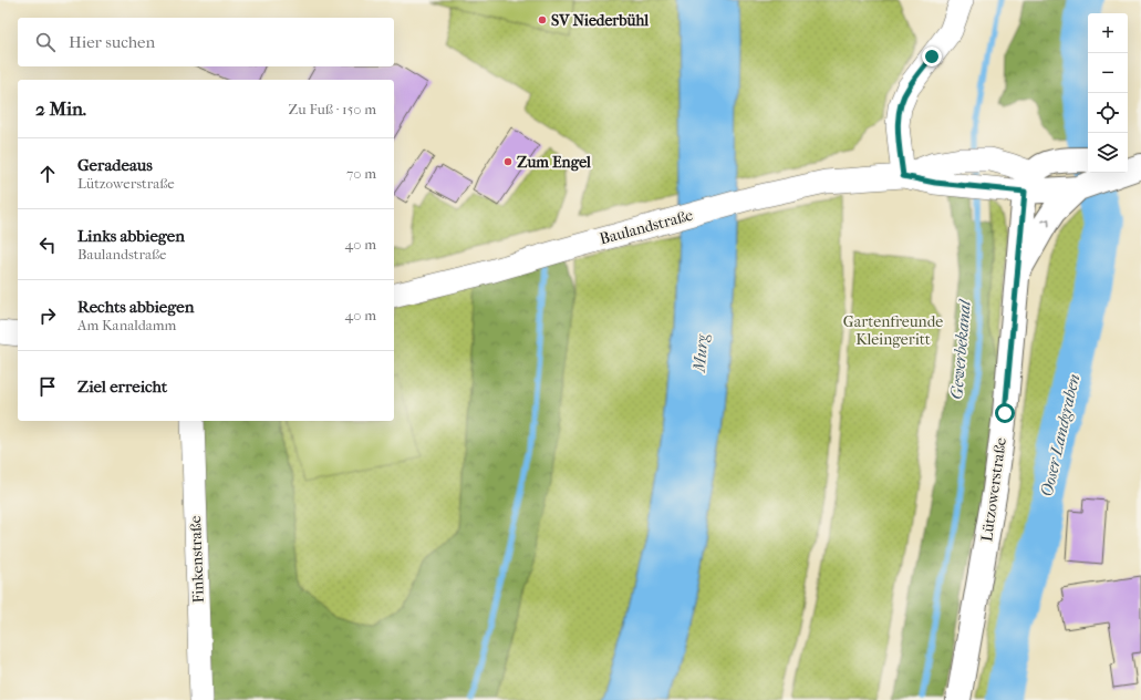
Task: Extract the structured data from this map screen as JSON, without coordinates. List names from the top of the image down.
{
  "streets": {
    "main road": ["Baulandstraße", "Lützowerstraße"],
    "street": ["Finkenstraße"]
  },
  "crossings": [
    ["Baulandstraße", "Lützowerstraße"]
  ],
  "water": ["Gewerbekanal", "Murg", "Ooser Landgraben"],
  "parks": ["Gartenfreunde Kleingeritt"],
  "places": ["SV Niederbühl", "Zum Engel"],
  "page": {
    "map_buttons": ["+", "−"],
    "search": "Hier suchen",
    "heading": ["2 Min.", "Zu Fuß · 150 m"],
    "list": [
      ["Geradeaus", "Lützowerstraße", "70 m"],
      ["Links abbiegen", "Baulandstraße", "40 m"],
      ["Rechts abbiegen", "Am Kanaldamm", "40 m"],
      "Ziel erreicht"
    ]
  }
}
